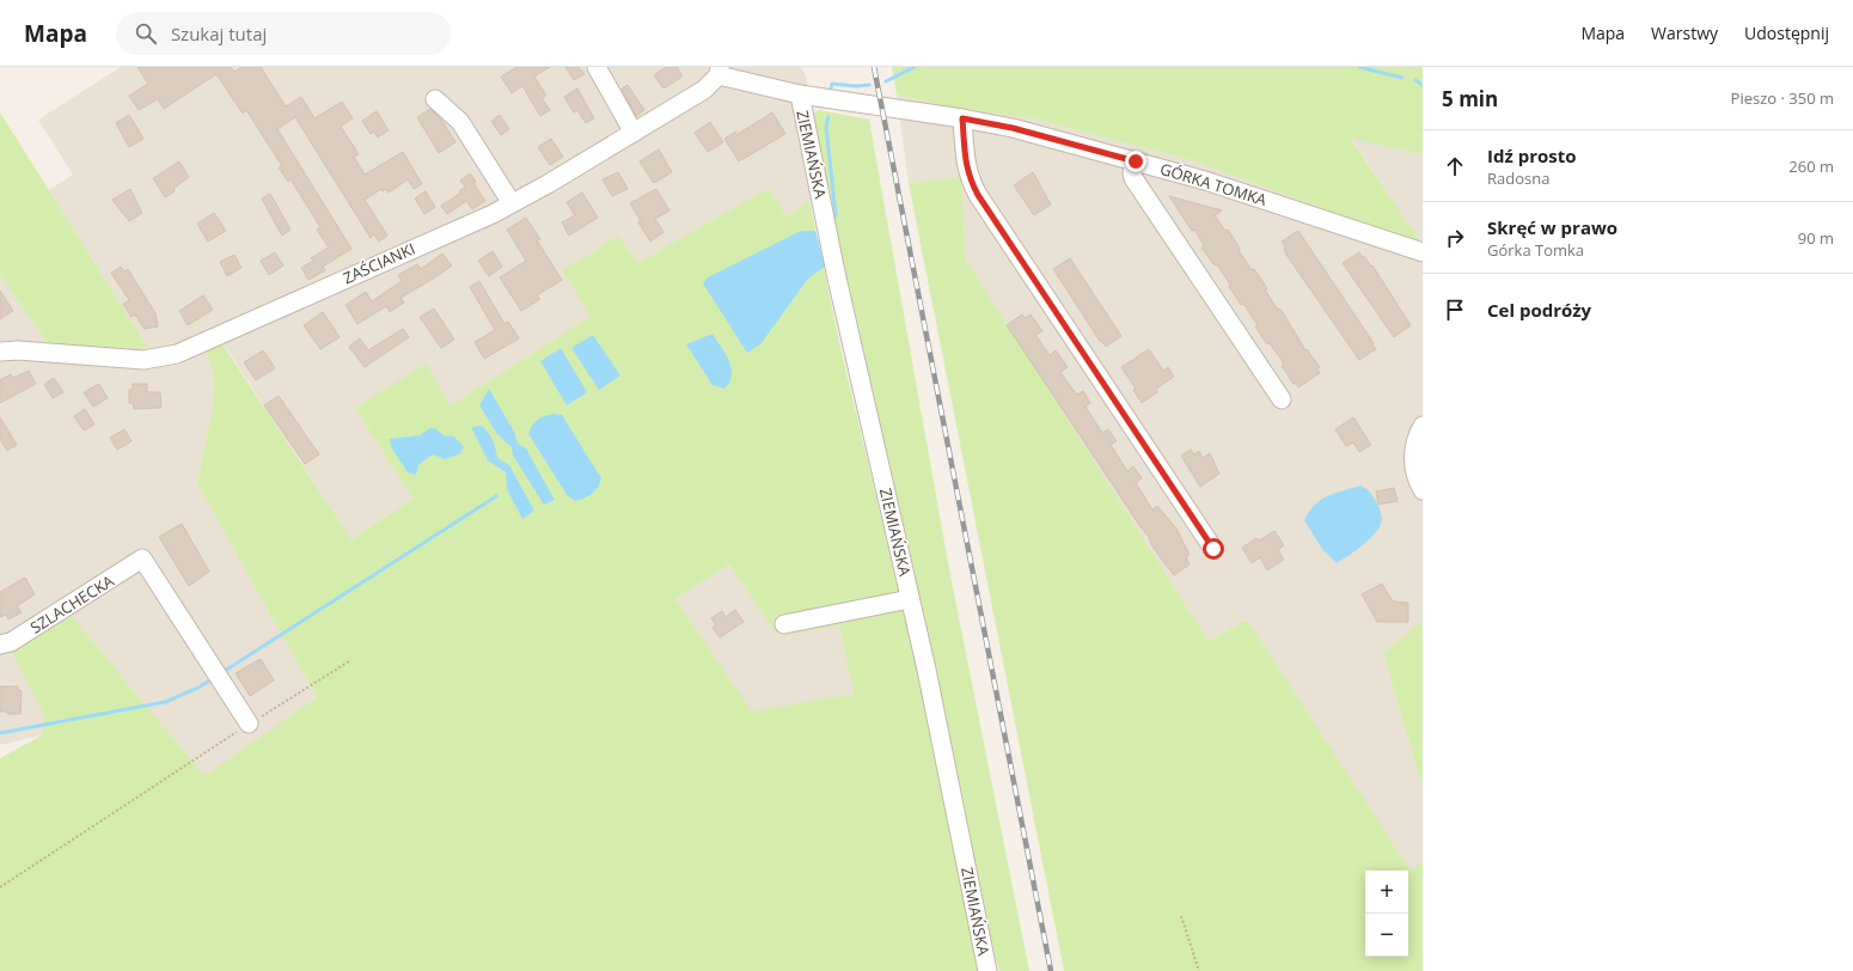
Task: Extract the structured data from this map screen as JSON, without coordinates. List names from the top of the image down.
{
  "streets": {
    "street": [
      "ZIEMIAŃSKA",
      "GÓRKA TOMKA",
      "ZAŚCIANKI",
      "SZLACHECKA"
    ]
  },
  "crossings": [
    ["ZIEMIAŃSKA", "GÓRKA TOMKA"],
    ["GÓRKA TOMKA", "ZAŚCIANKI"]
  ],
  "page": {
    "header": "Mapa",
    "search": "Szukaj tutaj",
    "nav": ["Mapa", "Warstwy", "Udostępnij"],
    "heading": ["5 min", "Pieszo · 350 m"],
    "list": [
      ["Idź prosto", "Radosna", "260 m"],
      ["Skręć w prawo", "Górka Tomka", "90 m"],
      "Cel podróży"
    ],
    "map_buttons": ["+", "−"]
  }
}
